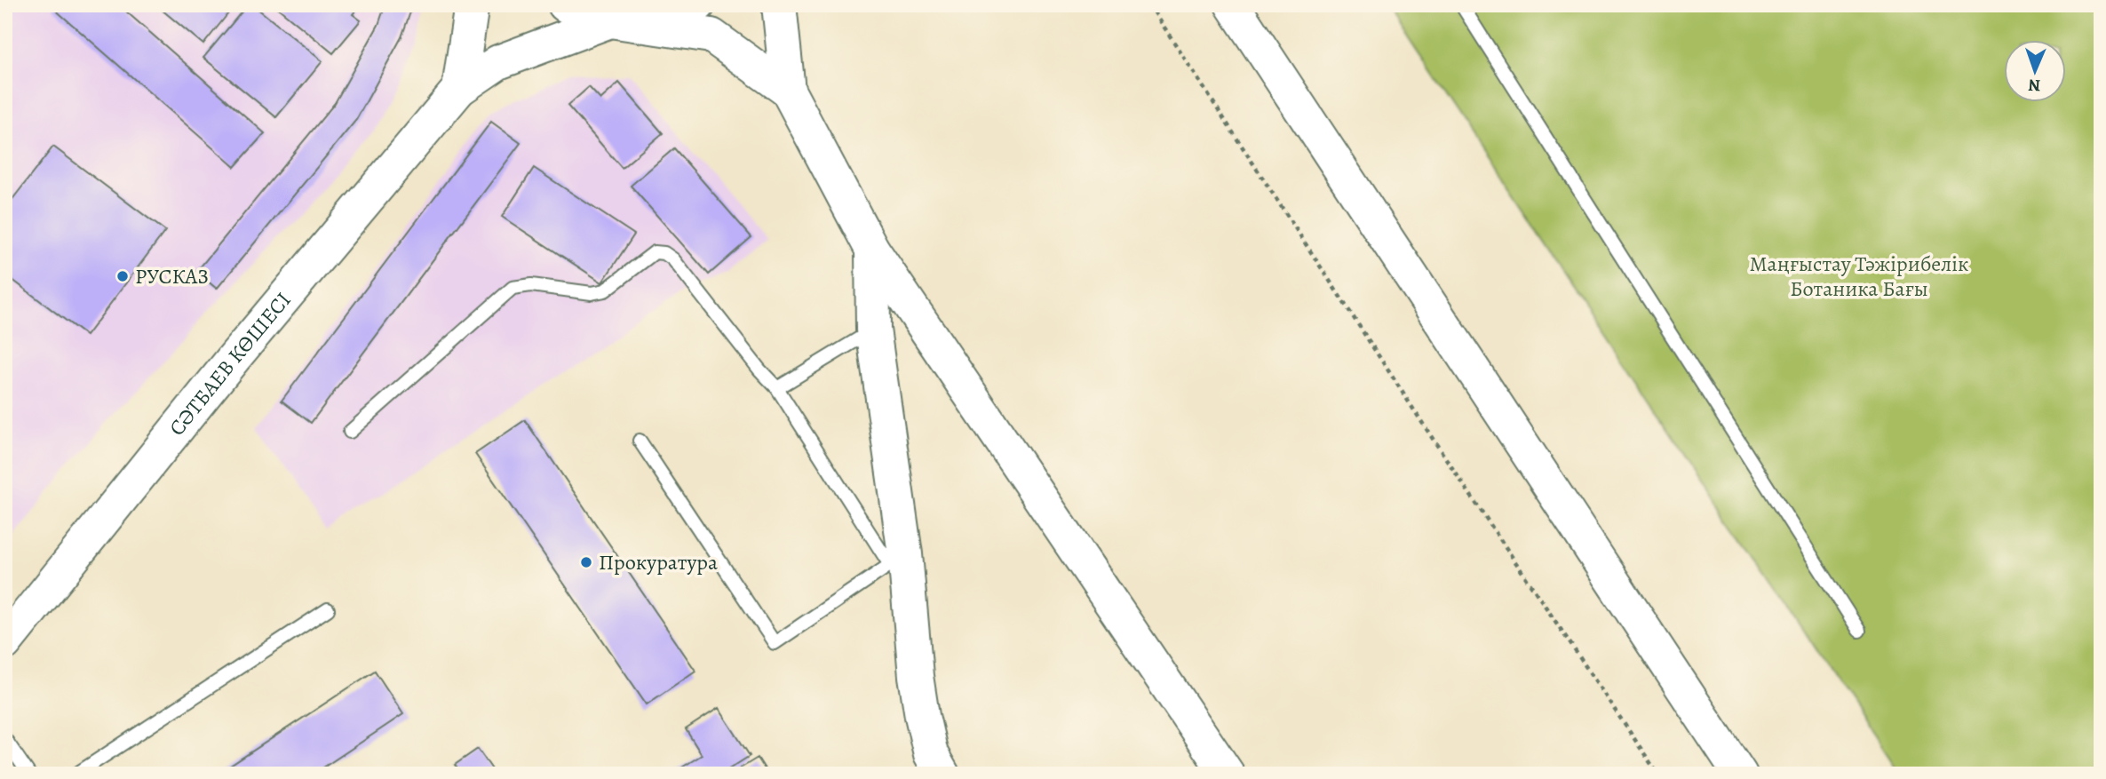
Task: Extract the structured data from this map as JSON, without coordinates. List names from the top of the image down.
{
  "streets": {
    "main road": ["СӘТБАЕВ КӨШЕСІ"]
  },
  "parks": ["Маңғыстау Тәжірибелік Ботаника Бағы"],
  "places": ["РУСКАЗ", "Прокуратура"],
  "north": "bottom"
}
